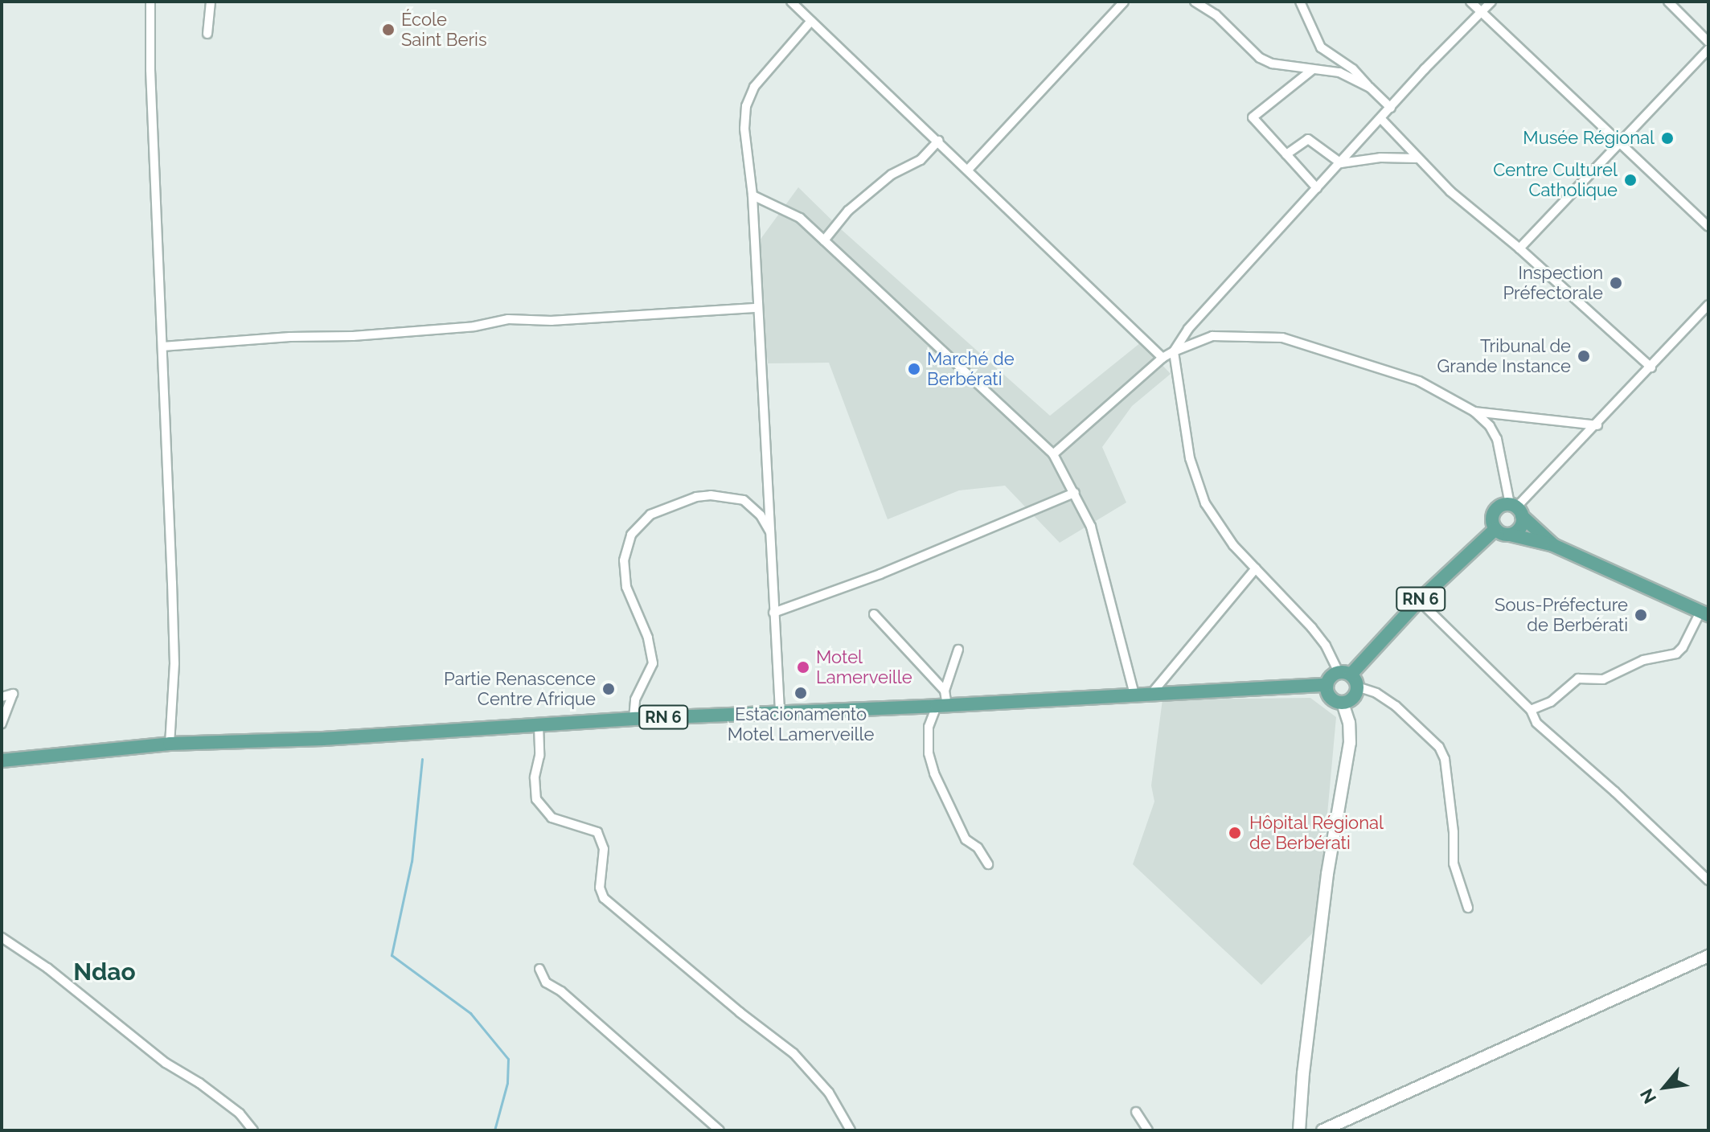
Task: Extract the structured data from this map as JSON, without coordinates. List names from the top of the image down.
{
  "streets": {
    "main road": ["RN 6"]
  },
  "districts": ["Ndao"],
  "places": [
    "École Saint Beris",
    "Musée Régional",
    "Centre Culturel Catholique",
    "Inspection Préfectorale",
    "Tribunal de Grande Instance",
    "Marché de Berbérati",
    "Sous-Préfecture de Berbérati",
    "Motel Lamerveille",
    "Partie Renascence Centre Afrique",
    "Estacionamento Motel Lamerveille",
    "Hôpital Régional de Berbérati"
  ],
  "north": "bottom left"
}
